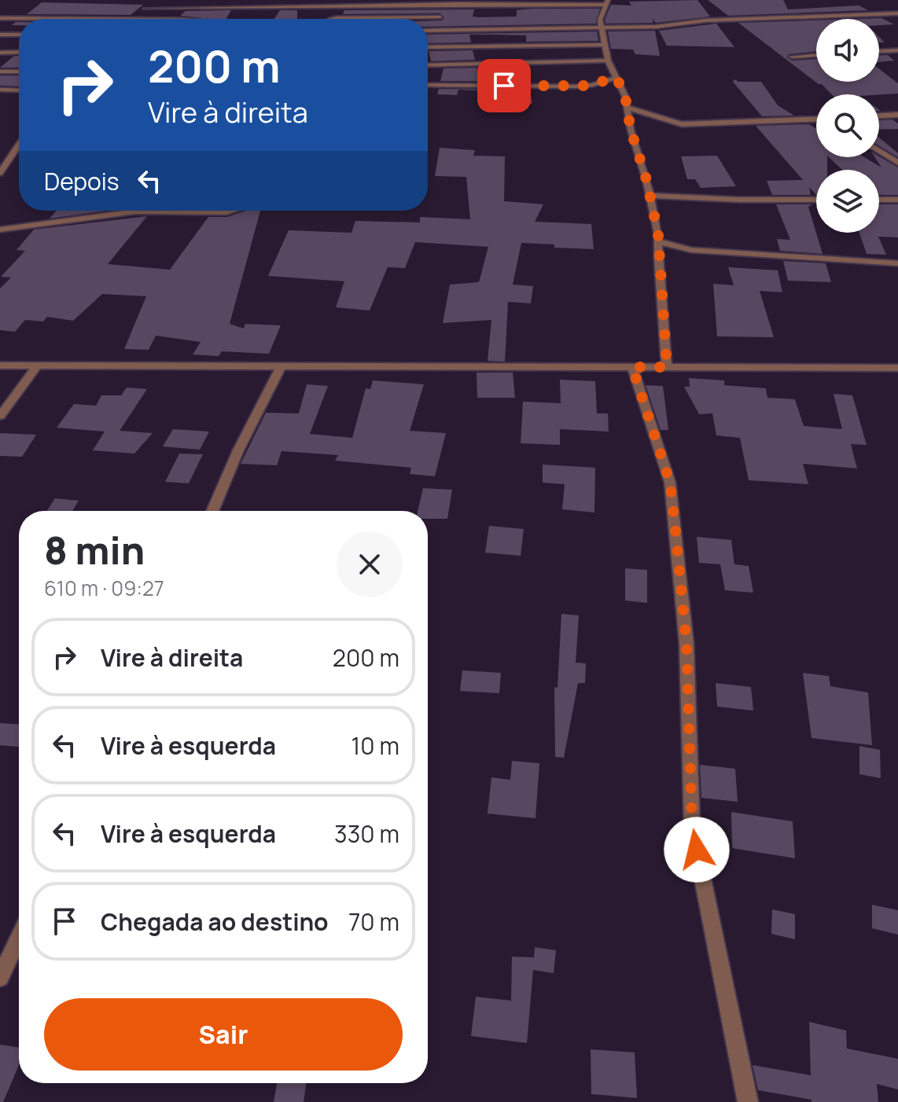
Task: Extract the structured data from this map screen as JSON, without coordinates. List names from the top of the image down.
{
  "page": {
    "turn": ["200 m", "Vire à direita"],
    "then": "Depois",
    "heading": ["8 min", "610 m · 09:27"],
    "list": [
      {
        "name": "Vire à direita",
        "value": "200 m"
      },
      {
        "name": "Vire à esquerda",
        "value": "10 m"
      },
      {
        "name": "Vire à esquerda",
        "value": "330 m"
      },
      {
        "name": "Chegada ao destino",
        "value": "70 m"
      }
    ],
    "buttons": "Sair"
  }
}
